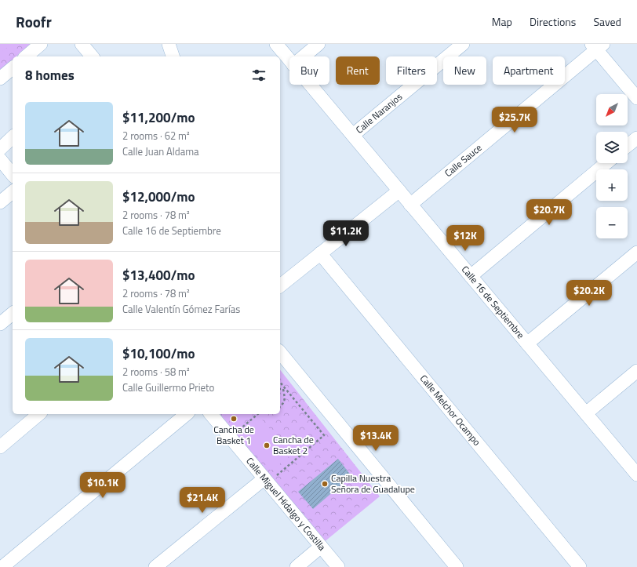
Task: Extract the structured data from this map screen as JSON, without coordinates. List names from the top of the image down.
{
  "streets": {
    "street": [
      "Calle Naranjos",
      "Calle Sauce",
      "Calle 16 de Septiembre",
      "Calle Melchor Ocampo",
      "Calle Miguel Hidalgo y Costilla"
    ]
  },
  "crossings": [
    ["Calle Naranjos", "Calle 16 de Septiembre"],
    ["Calle Sauce", "Calle 16 de Septiembre"]
  ],
  "places": ["Cancha de Basket 1", "Cancha de Basket 2", "Capilla Nuestra Señora de Guadalupe"],
  "north": "bottom left",
  "page": {
    "header": "Roofr",
    "nav": ["Map", "Directions", "Saved"],
    "chip": [
      "Buy",
      "Rent",
      "Filters",
      "New",
      "Apartment"
    ],
    "heading": "8 homes",
    "map_buttons": ["+", "−"],
    "list": [
      {
        "name": "$11,200/mo",
        "note": "2 rooms · 62 m² · Calle Juan Aldama"
      },
      {
        "name": "$12,000/mo",
        "note": "2 rooms · 78 m² · Calle 16 de Septiembre"
      },
      {
        "name": "$13,400/mo",
        "note": "2 rooms · 78 m² · Calle Valentín Gómez Farías"
      },
      {
        "name": "$10,100/mo",
        "note": "2 rooms · 58 m² · Calle Guillermo Prieto"
      }
    ],
    "price": [
      "$25.7K",
      "$20.7K",
      "$11.2K",
      "$12K",
      "$20.2K",
      "$13.4K",
      "$10.1K",
      "$21.4K"
    ]
  }
}
